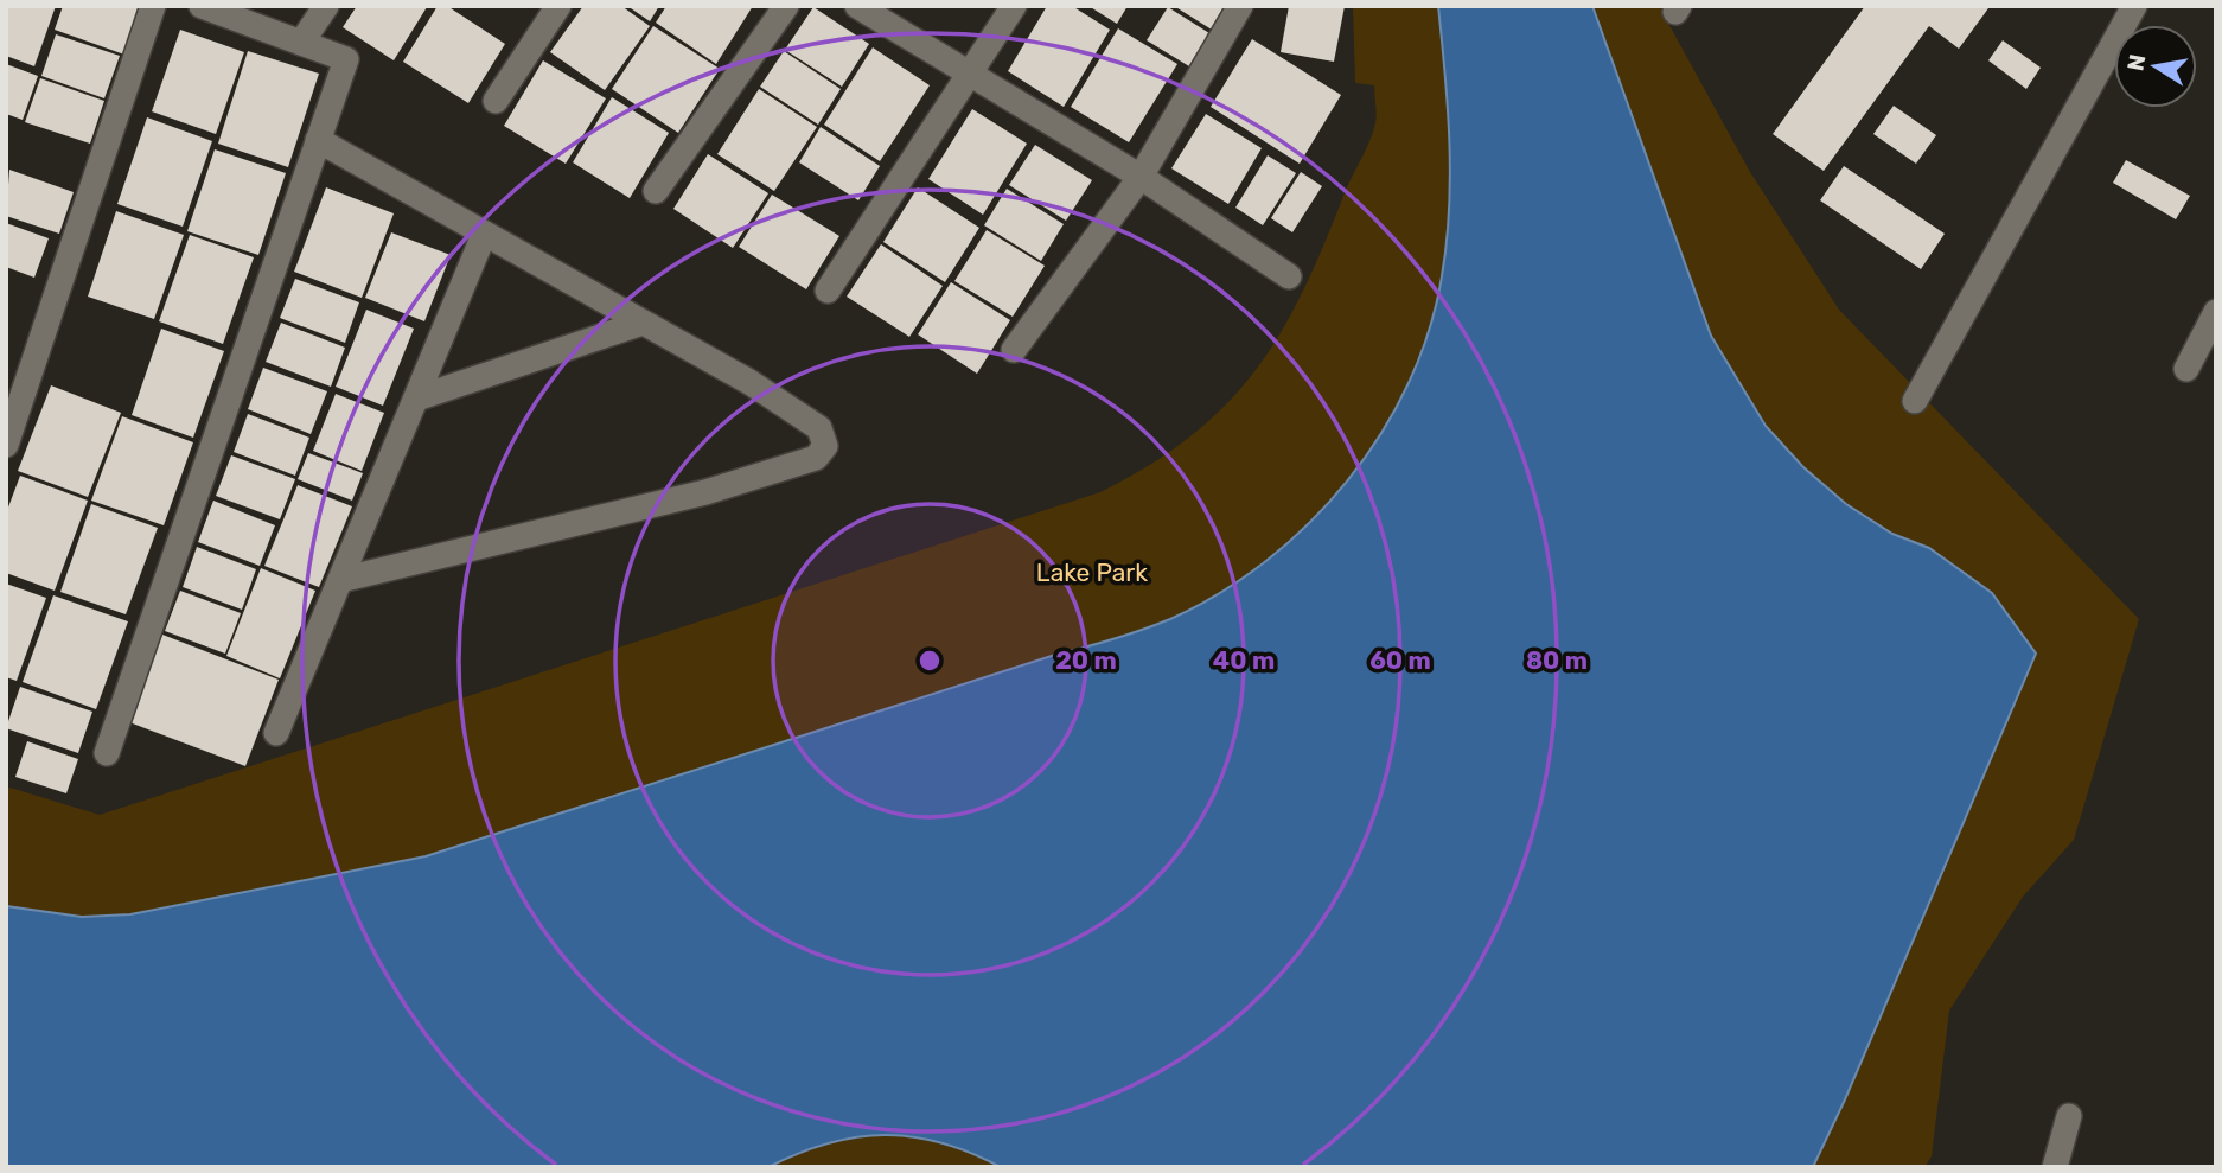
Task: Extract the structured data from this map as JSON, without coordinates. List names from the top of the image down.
{
  "parks": ["Lake Park"],
  "north": "left",
  "rings": [
    "20 m",
    "40 m",
    "60 m",
    "80 m"
  ]
}
